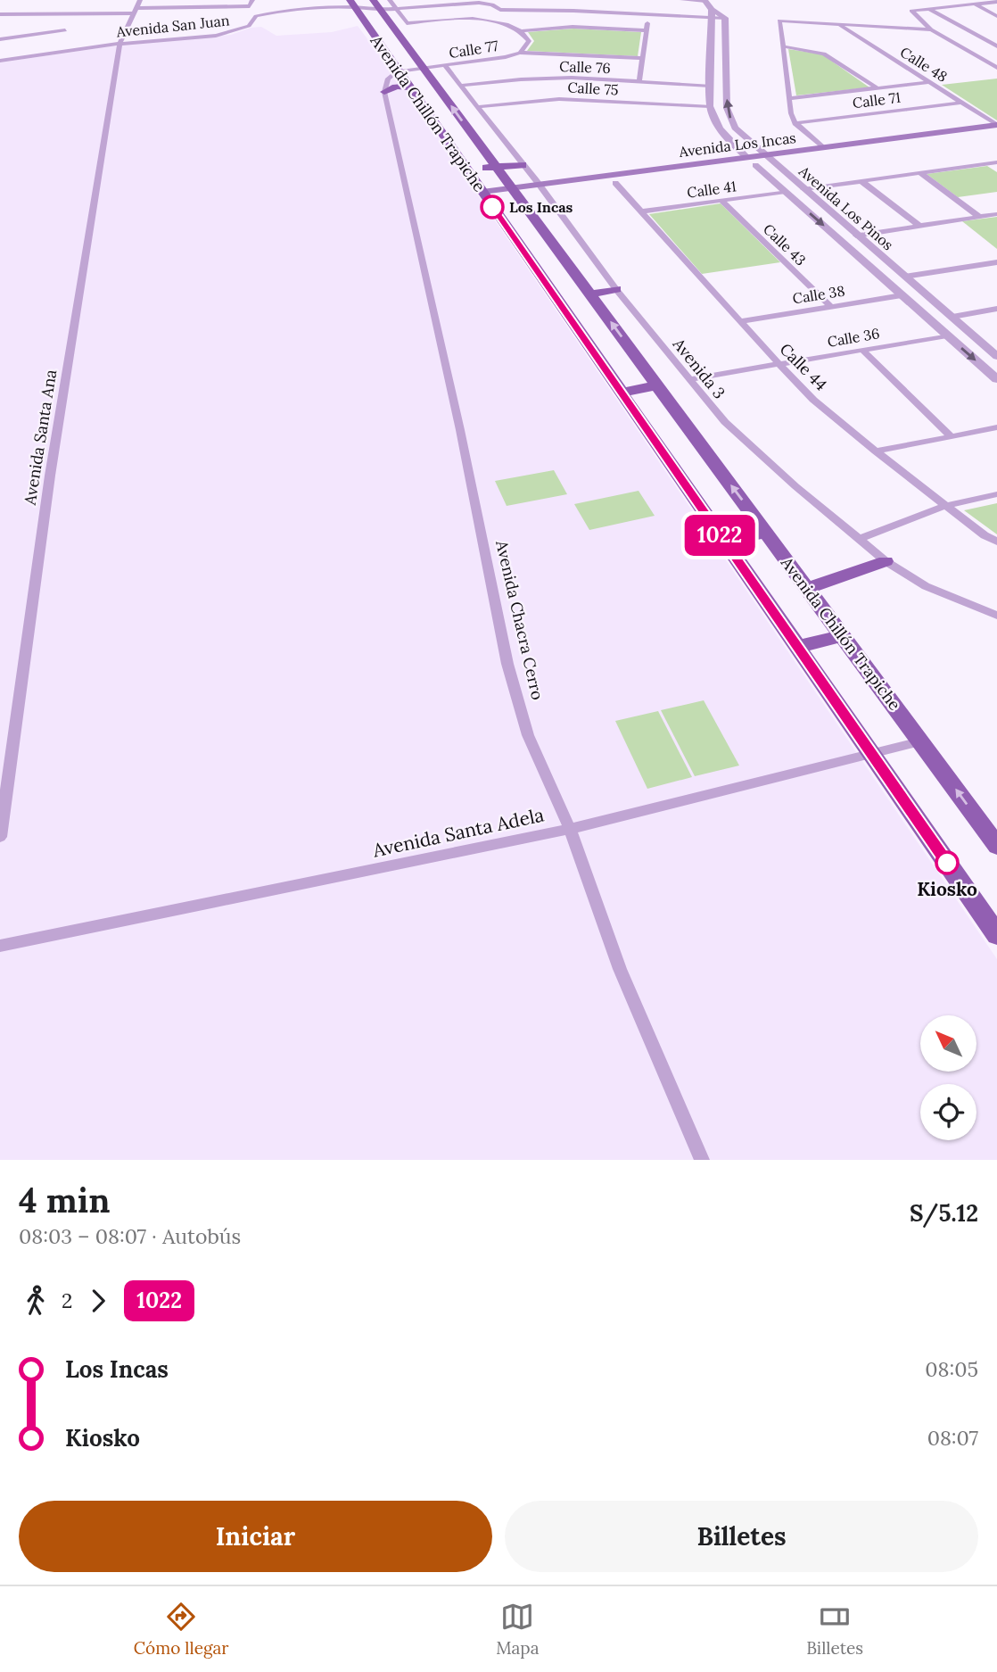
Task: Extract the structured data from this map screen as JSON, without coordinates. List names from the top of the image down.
{
  "streets": {
    "main road": ["Avenida Chillón Trapiche", "Avenida Los Incas"],
    "street": [
      "Avenida San Juan",
      "Calle 77",
      "Calle 48",
      "Calle 76",
      "Calle 75",
      "Calle 71",
      "Calle 41",
      "Avenida Los Pinos",
      "Calle 43",
      "Calle 38",
      "Calle 36",
      "Calle 44",
      "Avenida 3",
      "Avenida Santa Ana",
      "Avenida Chacra Cerro",
      "Avenida Santa Adela"
    ]
  },
  "crossings": [
    ["Avenida San Juan", "Avenida Chillón Trapiche"],
    ["Avenida San Juan", "Avenida Santa Ana"],
    ["Calle 77", "Avenida Chillón Trapiche"],
    ["Calle 77", "Avenida 3"],
    ["Calle 48", "Calle 71"],
    ["Calle 48", "Avenida Los Incas"],
    ["Calle 76", "Avenida Los Pinos"],
    ["Calle 76", "Avenida 3"],
    ["Calle 75", "Avenida Los Pinos"],
    ["Calle 75", "Avenida 3"],
    ["Avenida Chillón Trapiche", "Avenida Los Incas"],
    ["Avenida Chillón Trapiche", "Avenida Santa Adela"],
    ["Avenida Los Incas", "Avenida Los Pinos"],
    ["Avenida Los Incas", "Calle 44"],
    ["Avenida Los Incas", "Avenida 3"],
    ["Calle 41", "Avenida Los Pinos"],
    ["Calle 41", "Calle 43"],
    ["Calle 41", "Calle 44"],
    ["Avenida Los Pinos", "Calle 38"],
    ["Avenida Los Pinos", "Calle 36"],
    ["Calle 43", "Calle 38"],
    ["Calle 38", "Calle 44"],
    ["Calle 36", "Calle 44"],
    ["Calle 36", "Avenida 3"],
    ["Avenida Chacra Cerro", "Avenida Santa Adela"]
  ],
  "places": ["Los Incas", "Kiosko"],
  "lines": ["bus line 1022"],
  "north": "top left",
  "page": {
    "on_map": "1022",
    "heading": ["4 min", "08:03 – 08:07 · Autobús", "S/5.12"],
    "legs": ["2", "1022"],
    "list": [
      {
        "name": "Los Incas",
        "value": "08:05"
      },
      {
        "name": "Kiosko",
        "value": "08:07"
      }
    ],
    "buttons": ["Iniciar", "Billetes"],
    "tabs": ["Cómo llegar", "Mapa", "Billetes"]
  }
}
